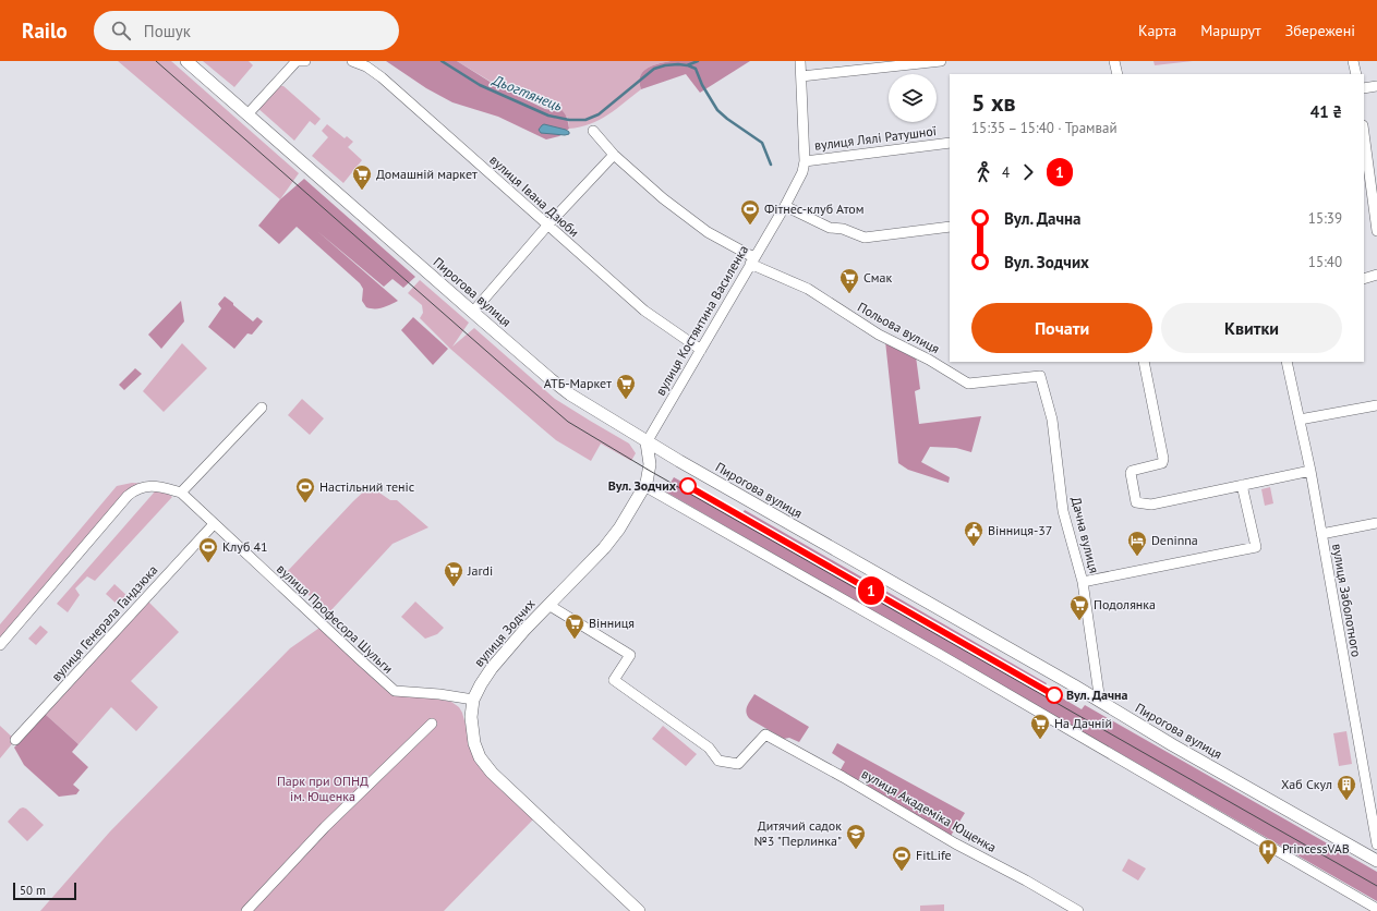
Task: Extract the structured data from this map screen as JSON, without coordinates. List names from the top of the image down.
{
  "streets": {
    "main road": ["Пирогова вулиця", "вулиця Зодчих"],
    "street": [
      "вулиця Лялі Ратушної",
      "вулиця Івана Дзюби",
      "вулиця Костянтина Василенка",
      "Польова вулиця",
      "Дачна вулиця",
      "вулиця Заболотного",
      "вулиця Професора Шульги",
      "вулиця Генерала Гандзюка",
      "вулиця Академіка Ющенка"
    ]
  },
  "crossings": [
    ["вулиця Лялі Ратушної", "вулиця Костянтина Василенка"],
    ["вулиця Івана Дзюби", "вулиця Костянтина Василенка"],
    ["Пирогова вулиця", "вулиця Костянтина Василенка"],
    ["Пирогова вулиця", "Дачна вулиця"],
    ["Пирогова вулиця", "вулиця Зодчих"],
    ["вулиця Костянтина Василенка", "Польова вулиця"],
    ["вулиця Костянтина Василенка", "вулиця Зодчих"],
    ["Польова вулиця", "Дачна вулиця"],
    ["вулиця Професора Шульги", "вулиця Генерала Гандзюка"],
    ["вулиця Професора Шульги", "вулиця Зодчих"],
    ["вулиця Зодчих", "вулиця Академіка Ющенка"]
  ],
  "water": ["Дьогтянець"],
  "parks": ["Парк при ОПНД ім. Ющенка"],
  "places": {
    "supermarket": [
      "Домашній маркет",
      "Смак",
      "АТБ-Маркет",
      "Jardi",
      "Подолянка",
      "Вінниця",
      "На Дачній"
    ],
    "sports": [
      "Фітнес-клуб Атом",
      "Настільний теніс",
      "Клуб 41",
      "FitLife"
    ],
    "other": ["Вул. Зодчих", "Вул. Дачна"],
    "public building": ["Вінниця-37"],
    "hotel": ["Deninna"],
    "building": ["Хаб Скул"],
    "school or university": ["Дитячий садок №3 \"Перлинка\""],
    "hospital": ["PrincessVAB"]
  },
  "lines": ["tram line 1"],
  "scale_bar": "50 m",
  "page": {
    "header": "Railo",
    "search": "Пошук",
    "nav": ["Карта", "Маршрут", "Збережені"],
    "on_map": "1",
    "heading": ["5 хв", "15:35 – 15:40 · Трамвай", "41 ₴"],
    "legs": ["4", "1"],
    "list": [
      {
        "name": "Вул. Дачна",
        "value": "15:39"
      },
      {
        "name": "Вул. Зодчих",
        "value": "15:40"
      }
    ],
    "buttons": ["Почати", "Квитки"],
    "scale": "50 m"
  }
}
